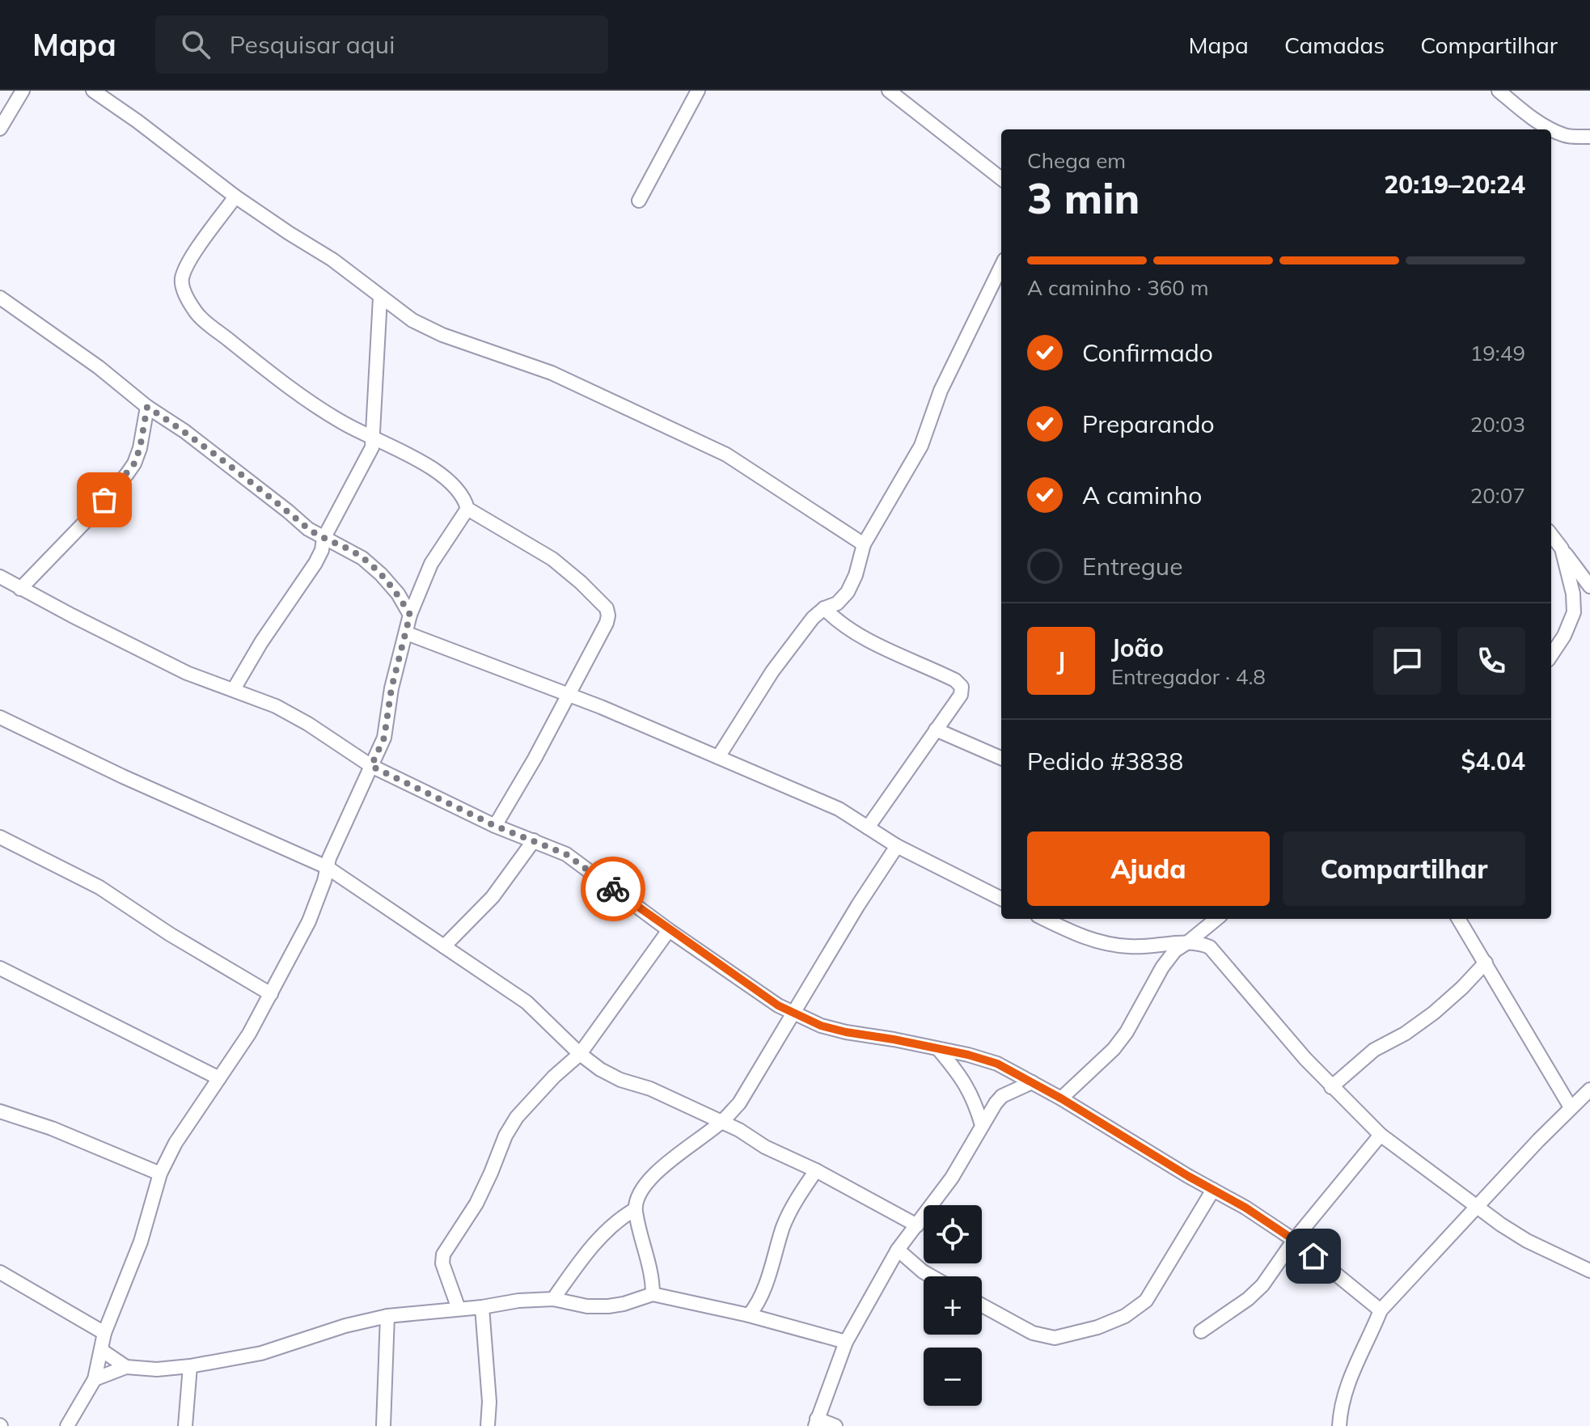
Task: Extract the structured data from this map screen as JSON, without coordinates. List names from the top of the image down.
{
  "page": {
    "header": "Mapa",
    "search": "Pesquisar aqui",
    "nav": ["Mapa", "Camadas", "Compartilhar"],
    "heading": ["3 min", "Chega em", "20:19–20:24"],
    "panel": [
      "João",
      "Entregador · 4.8",
      "Pedido #3838",
      "$4.04"
    ],
    "bar": "A caminho · 360 m",
    "list": [
      ["Confirmado", "19:49"],
      ["Preparando", "20:03"],
      ["A caminho", "20:07"],
      "Entregue"
    ],
    "round": "J",
    "buttons": ["Ajuda", "Compartilhar"],
    "map_buttons": ["+", "−"]
  }
}
